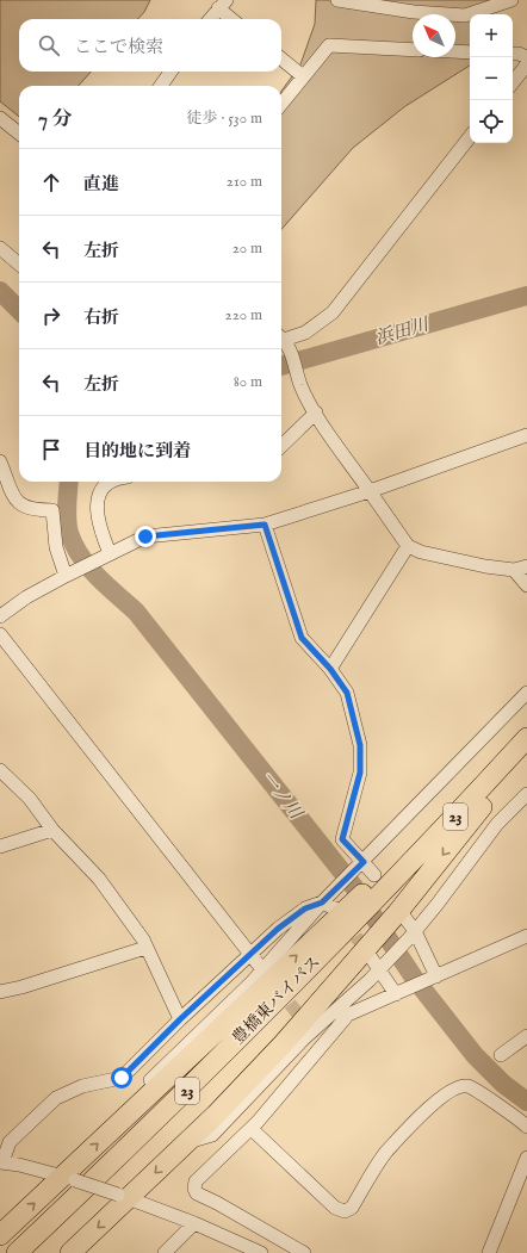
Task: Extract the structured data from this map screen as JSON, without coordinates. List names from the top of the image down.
{
  "streets": {
    "highway": ["23", "豊橋東バイパス"]
  },
  "crossings": [
    ["23", "豊橋東バイパス"]
  ],
  "water": ["浜田川", "一ノ川"],
  "north": "top left",
  "page": {
    "map_buttons": ["+", "−"],
    "search": "ここで検索",
    "heading": ["7 分", "徒歩 · 530 m"],
    "list": [
      ["直進", "210 m"],
      ["左折", "20 m"],
      ["右折", "220 m"],
      ["左折", "80 m"],
      "目的地に到着"
    ]
  }
}
